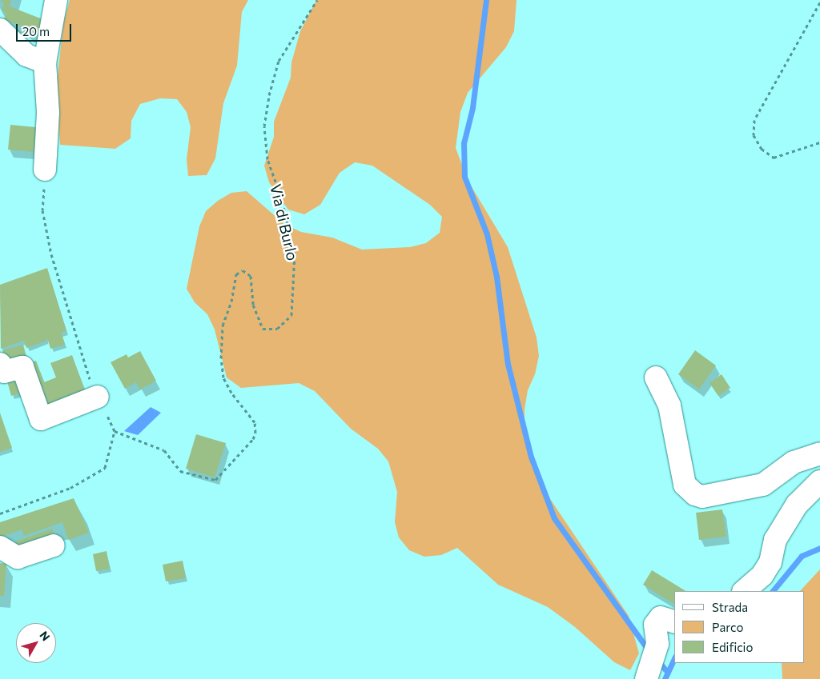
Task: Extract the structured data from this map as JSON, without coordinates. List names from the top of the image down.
{
  "streets": {
    "path": ["Via di Burlo"]
  },
  "legend": ["Strada", "Parco", "Edificio"],
  "scale_bar": "20 m",
  "north": "top right"
}
